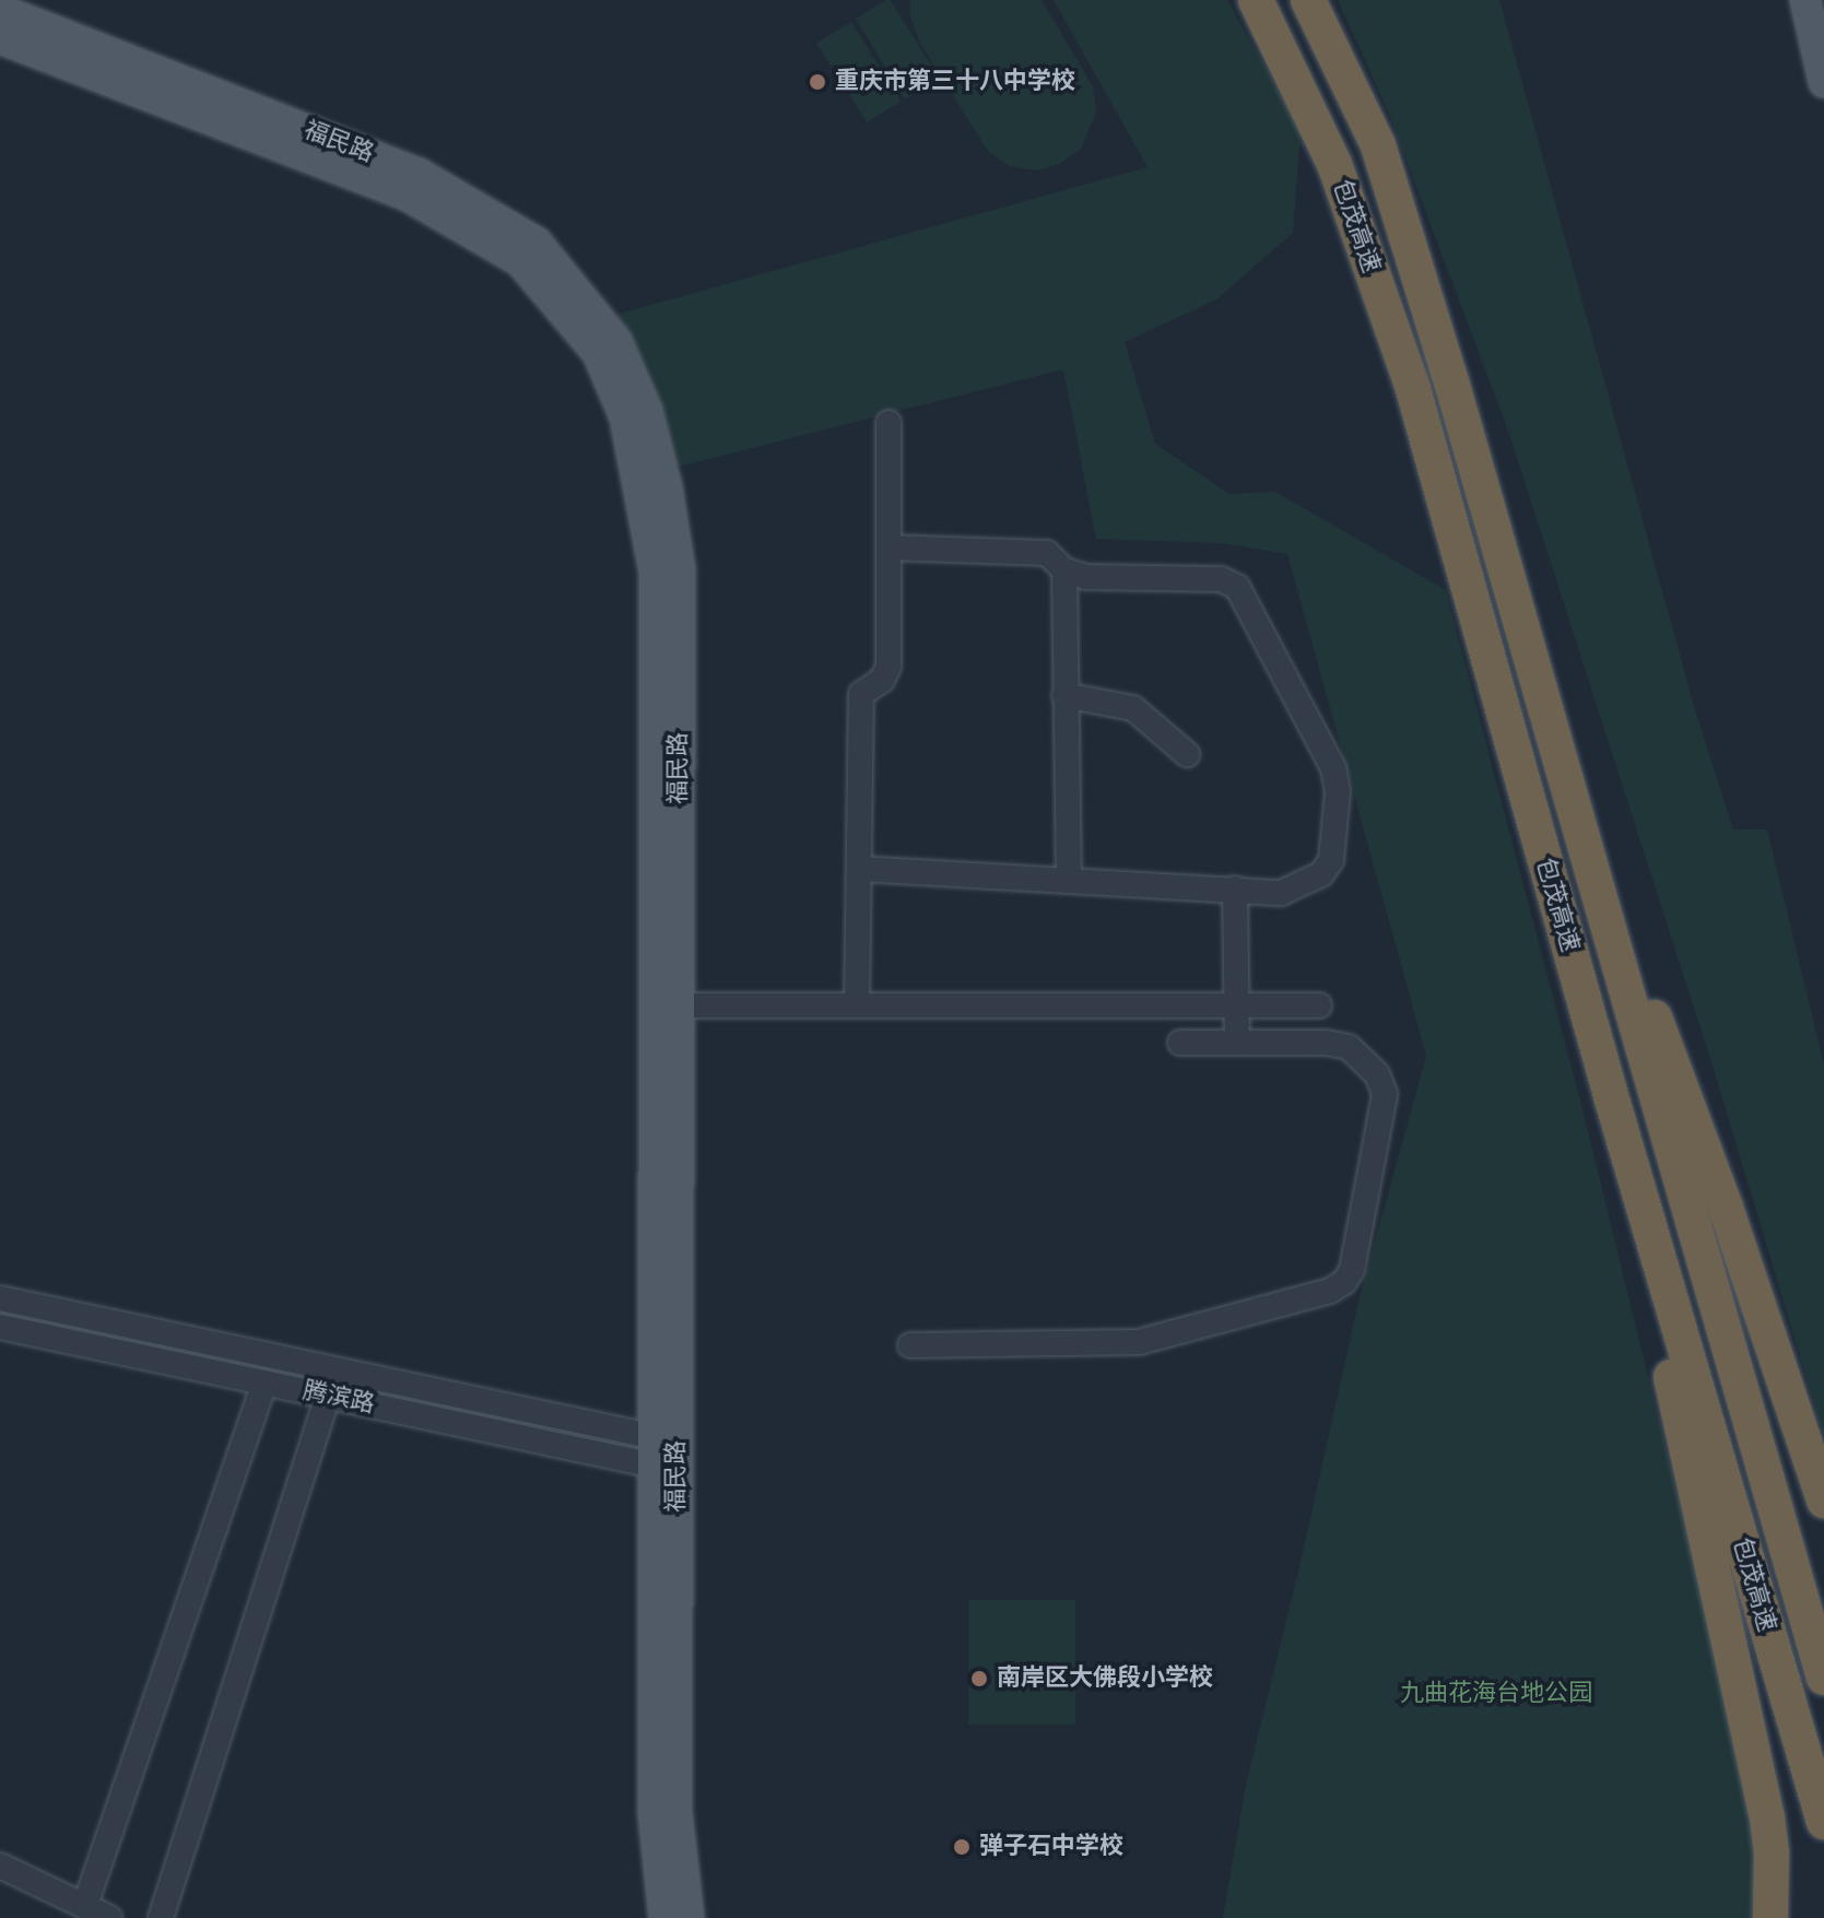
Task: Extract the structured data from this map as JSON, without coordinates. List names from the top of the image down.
{
  "streets": {
    "highway": ["包茂高速"],
    "main road": ["福民路"],
    "street": ["腾滨路"]
  },
  "crossings": [
    ["福民路", "腾滨路"]
  ],
  "parks": ["九曲花海台地公园"],
  "places": ["重庆市第三十八中学校", "南岸区大佛段小学校", "弹子石中学校"]
}
